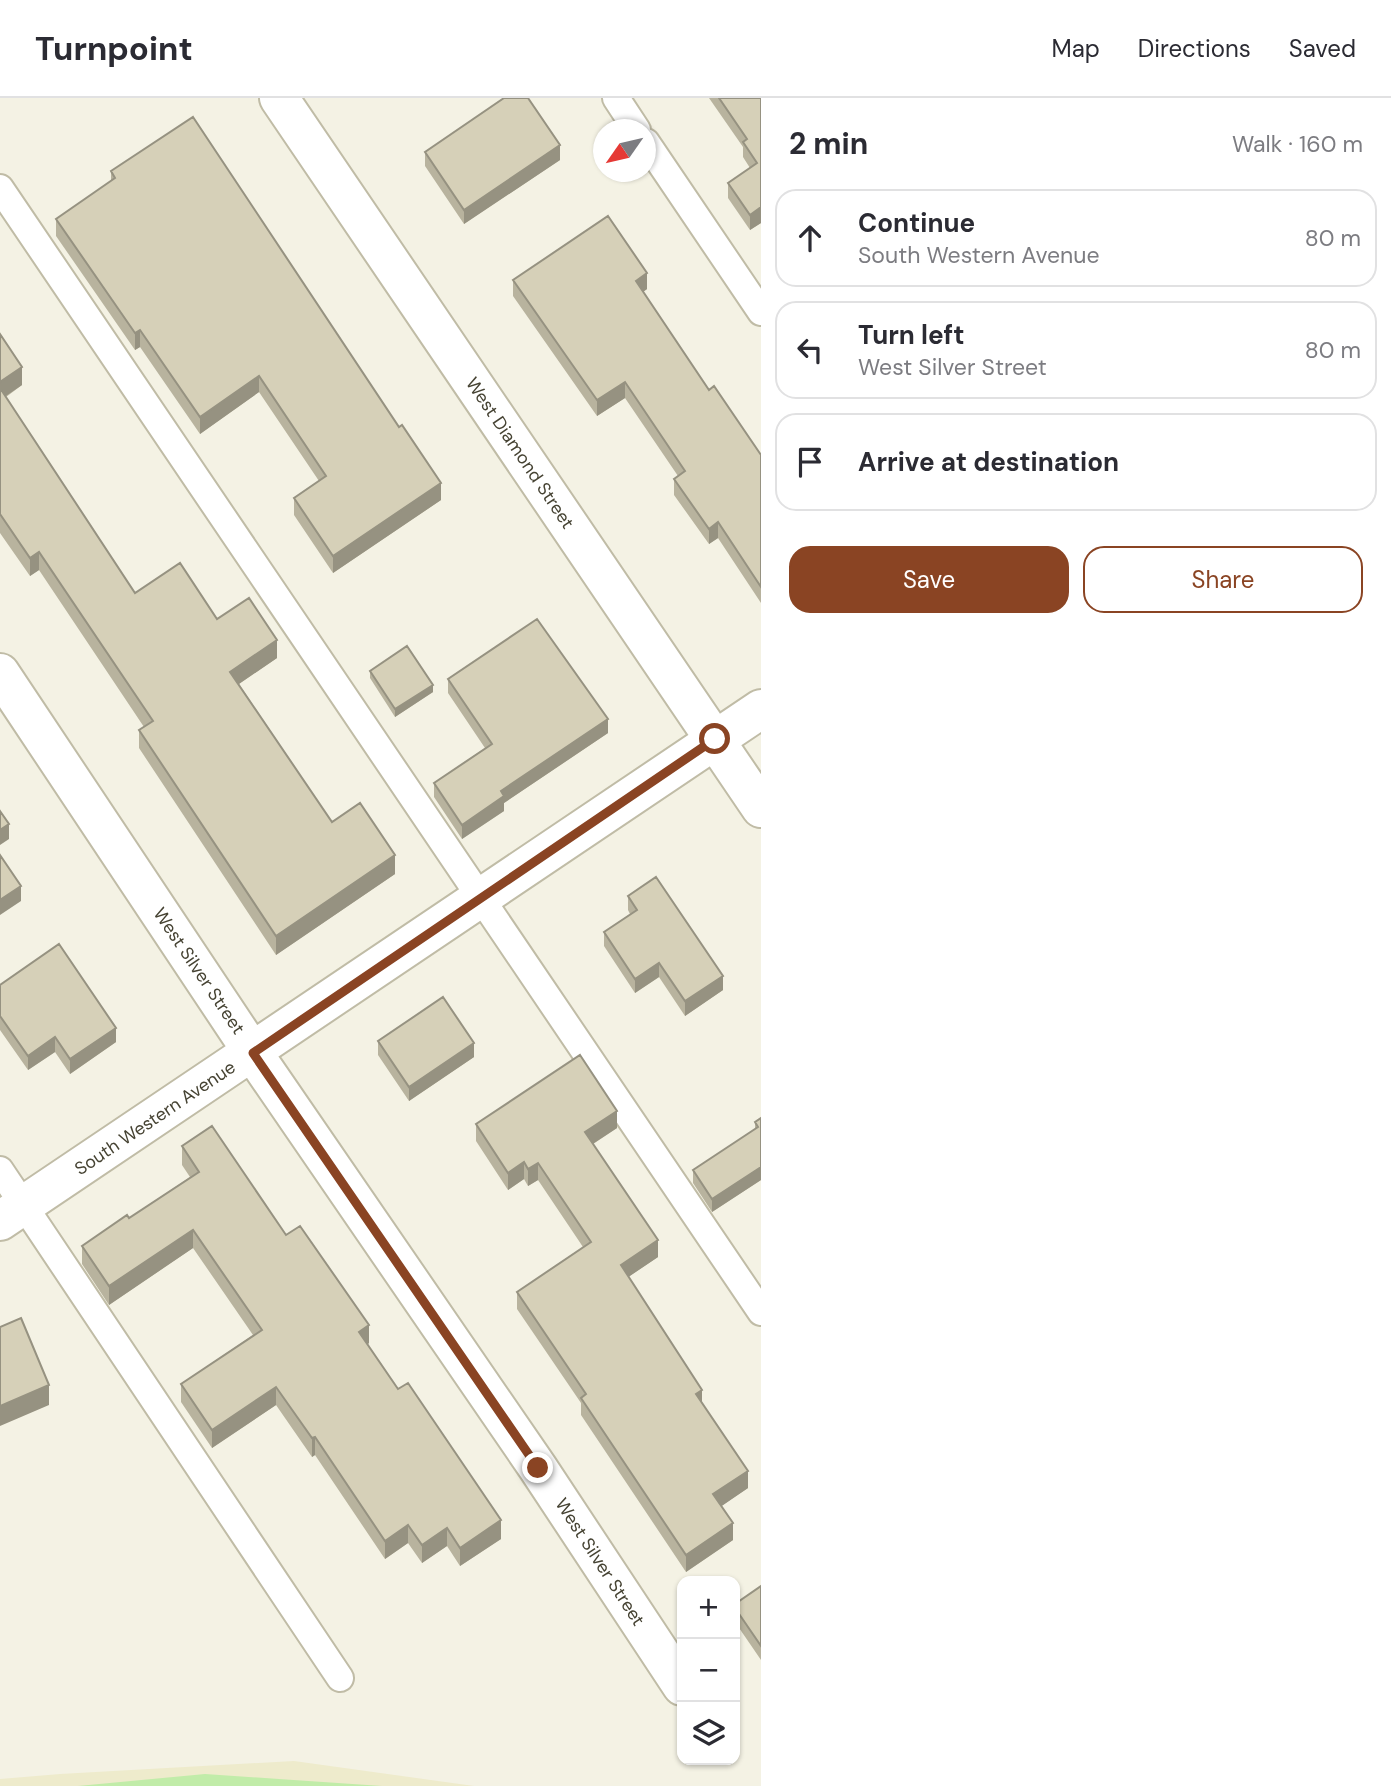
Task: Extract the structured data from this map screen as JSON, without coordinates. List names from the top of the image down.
{
  "streets": {
    "street": ["West Diamond Street", "West Silver Street", "South Western Avenue"]
  },
  "crossings": [
    ["West Diamond Street", "South Western Avenue"],
    ["West Silver Street", "South Western Avenue"]
  ],
  "north": "bottom left",
  "page": {
    "header": "Turnpoint",
    "nav": ["Map", "Directions", "Saved"],
    "heading": ["2 min", "Walk · 160 m"],
    "list": [
      ["Continue", "South Western Avenue", "80 m"],
      ["Turn left", "West Silver Street", "80 m"],
      "Arrive at destination"
    ],
    "buttons": ["Save", "Share"],
    "map_buttons": ["+", "−"]
  }
}
